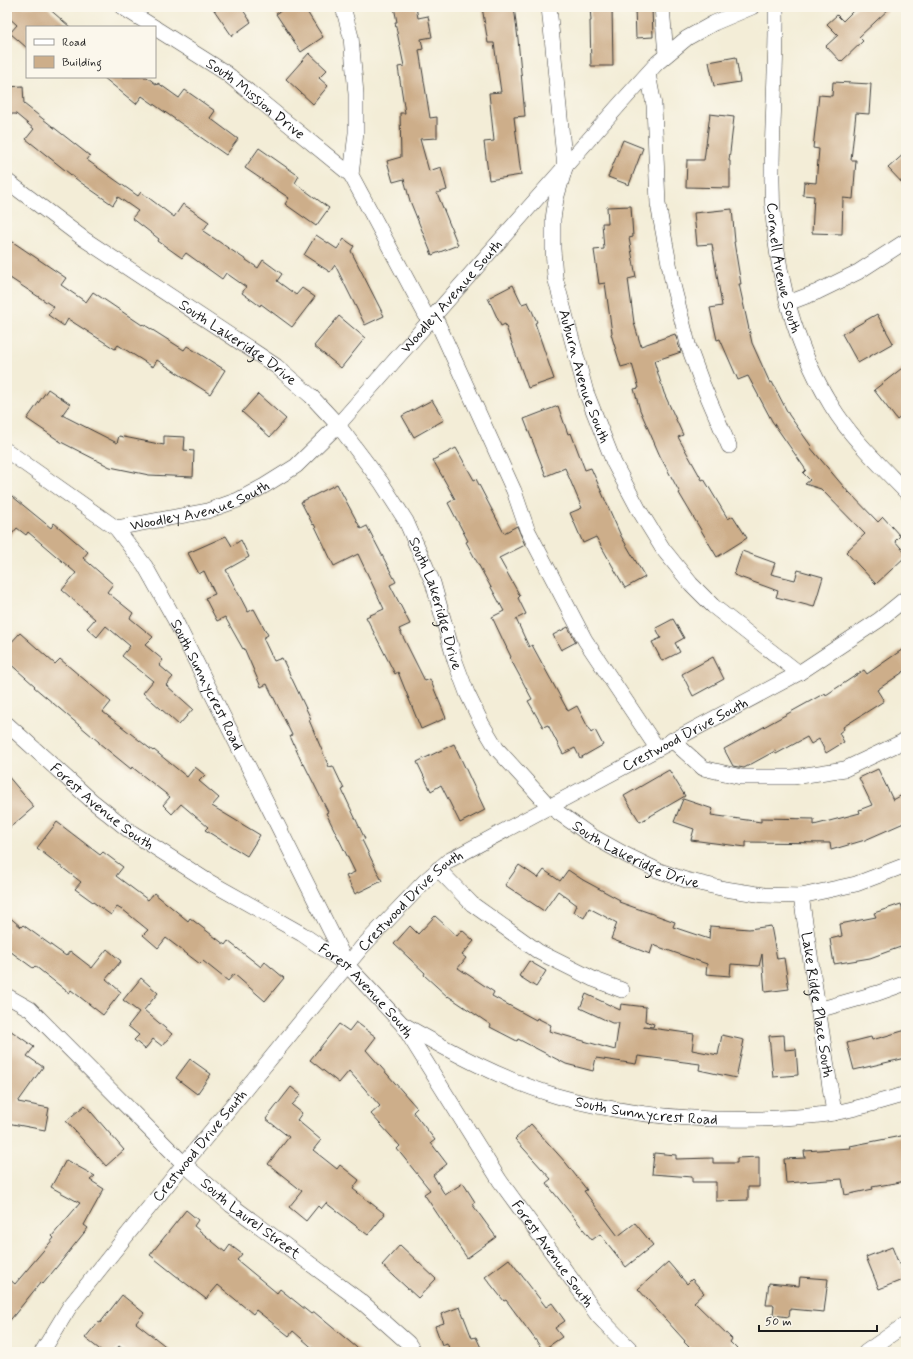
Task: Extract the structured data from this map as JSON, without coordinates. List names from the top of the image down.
{
  "streets": {
    "street": [
      "South Mission Drive",
      "Cornell Avenue South",
      "Woodley Avenue South",
      "South Lakeridge Drive",
      "Auburn Avenue South",
      "South Sunnycrest Road",
      "Crestwood Drive South",
      "Forest Avenue South",
      "Lake Ridge Place South",
      "South Laurel Street"
    ]
  },
  "crossings": [
    ["Woodley Avenue South", "South Lakeridge Drive"],
    ["Woodley Avenue South", "Auburn Avenue South"],
    ["Woodley Avenue South", "South Sunnycrest Road"],
    ["South Lakeridge Drive", "Crestwood Drive South"],
    ["South Lakeridge Drive", "Lake Ridge Place South"],
    ["Auburn Avenue South", "Crestwood Drive South"],
    ["South Sunnycrest Road", "Crestwood Drive South"],
    ["South Sunnycrest Road", "Forest Avenue South"],
    ["South Sunnycrest Road", "Lake Ridge Place South"],
    ["Crestwood Drive South", "Forest Avenue South"],
    ["Crestwood Drive South", "South Laurel Street"]
  ],
  "legend": ["Road", "Building"],
  "scale_bar": "50 m"
}
